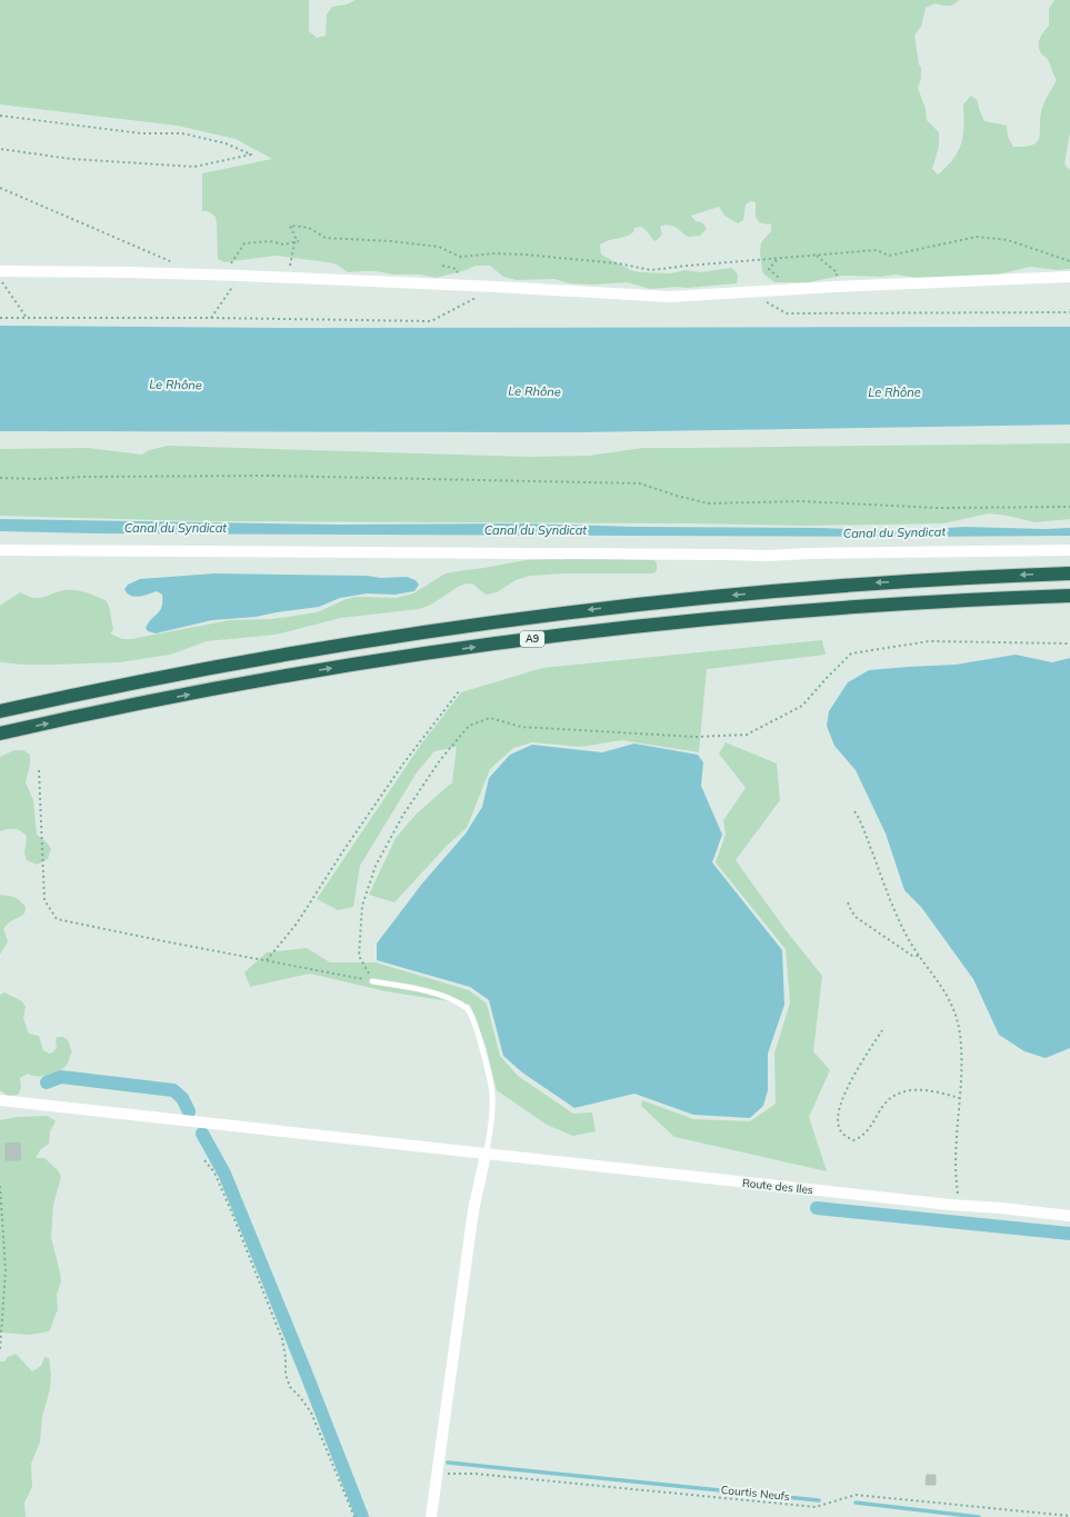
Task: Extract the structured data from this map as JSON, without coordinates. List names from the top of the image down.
{
  "streets": {
    "highway": ["A9"],
    "street": ["Route des Iles"],
    "path": ["Courtis Neufs"]
  },
  "water": ["Le Rhône", "Canal du Syndicat"]
}
